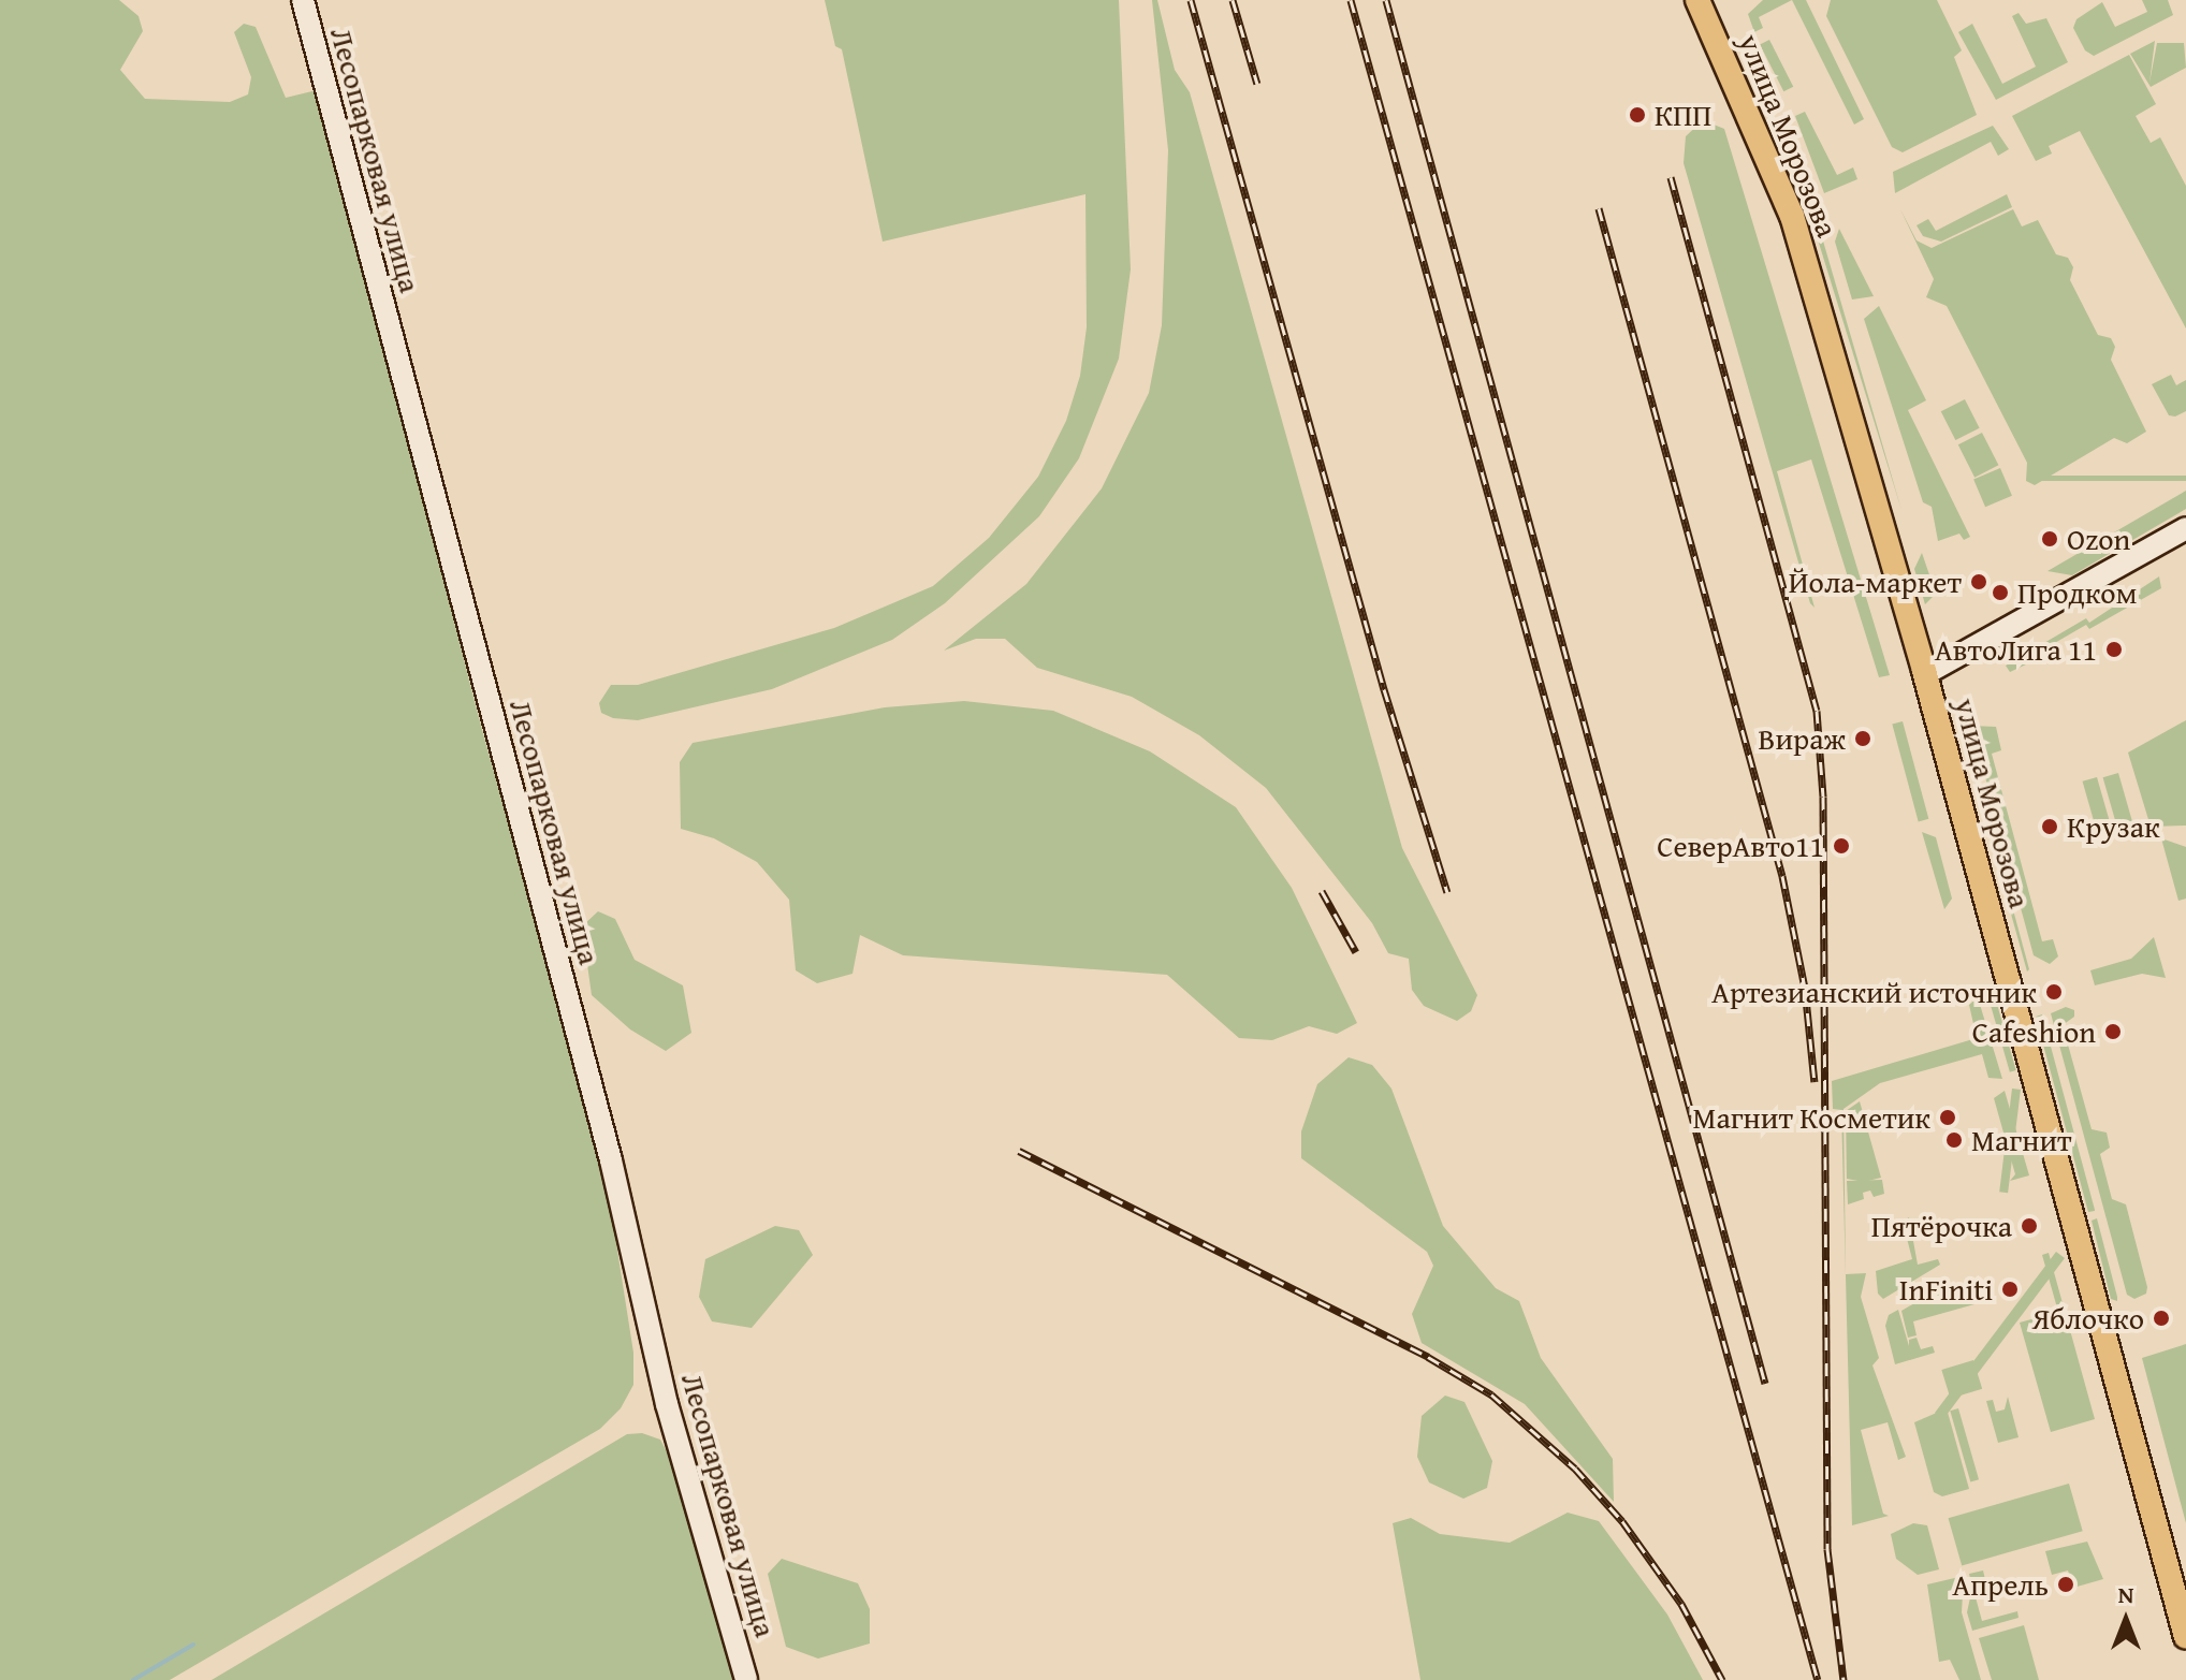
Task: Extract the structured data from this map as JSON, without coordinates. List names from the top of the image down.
{
  "streets": {
    "main road": ["улица Морозова"],
    "street": ["Лесопарковая улица"]
  },
  "places": [
    "КПП",
    "Ozon",
    "Йола-маркет",
    "Продком",
    "АвтоЛига 11",
    "Вираж",
    "Крузак",
    "СеверАвто11",
    "Артезианский источник",
    "Cafeshion",
    "Магнит Косметик",
    "Магнит",
    "Пятёрочка",
    "InFiniti",
    "Яблочко",
    "Апрель"
  ],
  "north": "top"
}
